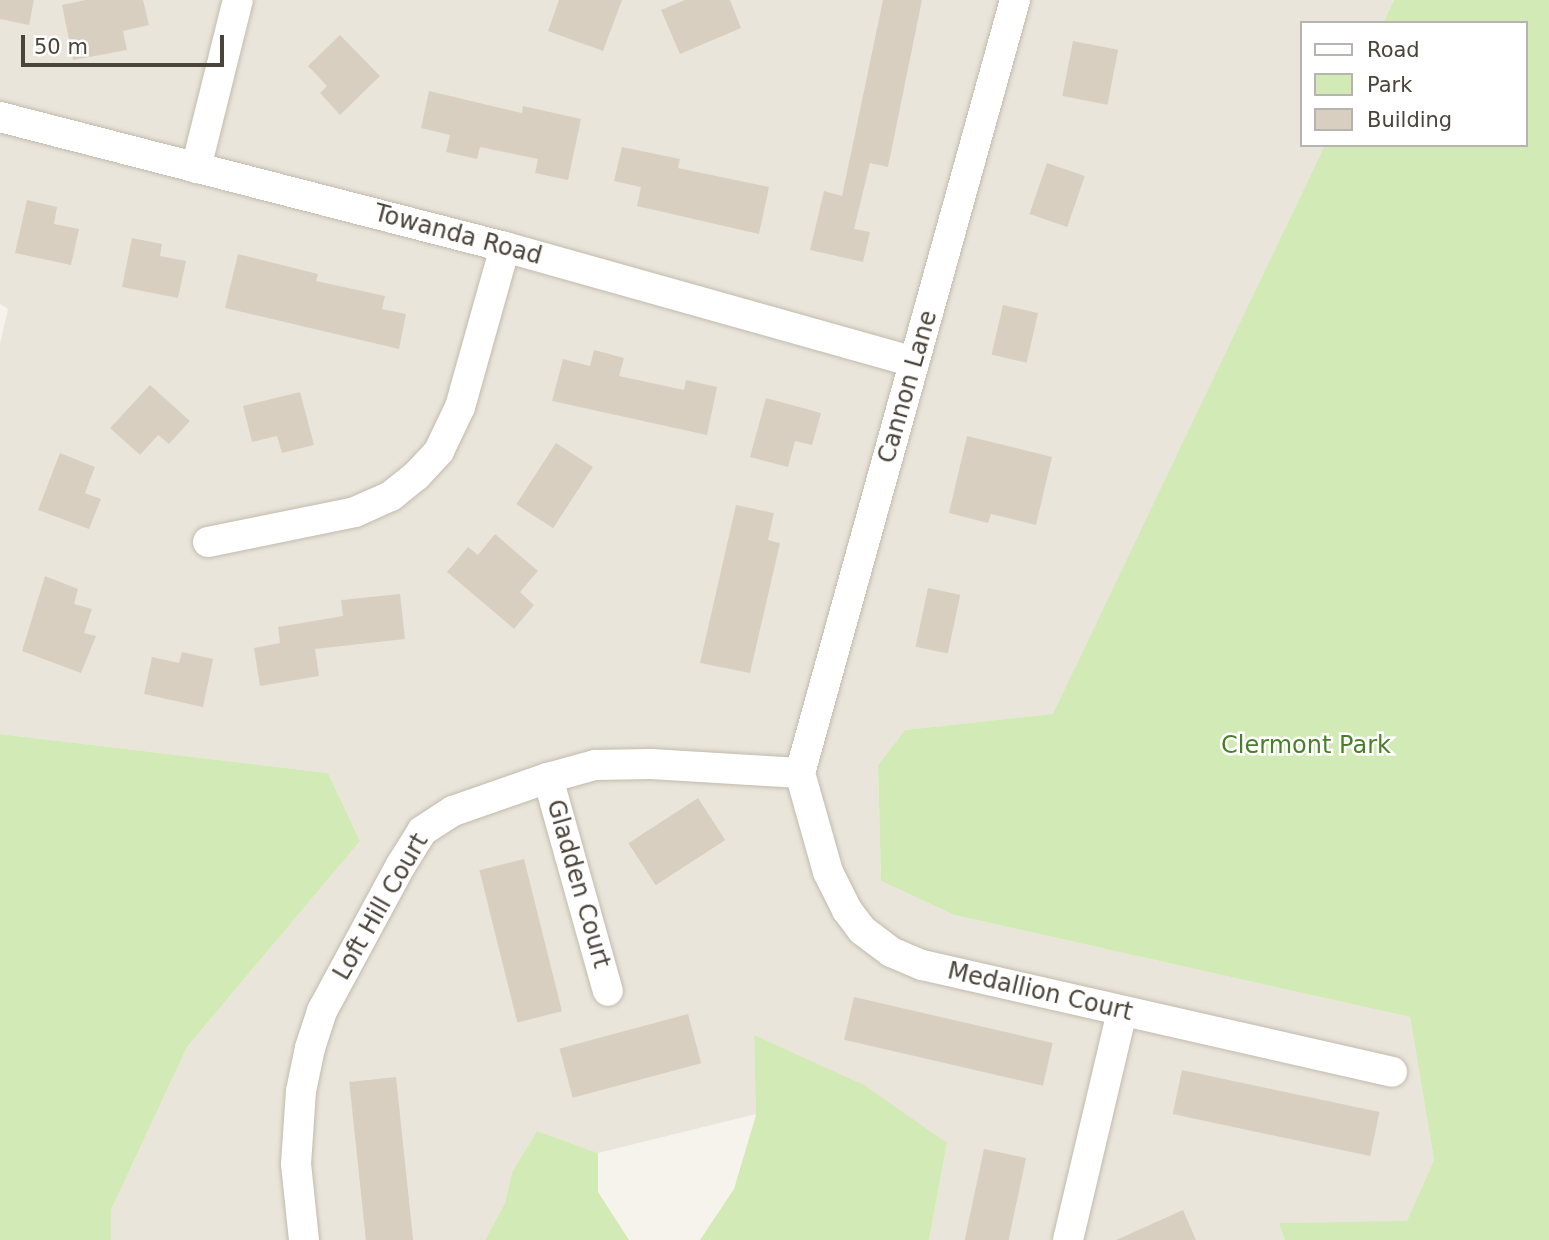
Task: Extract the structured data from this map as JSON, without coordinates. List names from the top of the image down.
{
  "streets": {
    "street": [
      "Towanda Road",
      "Cannon Lane",
      "Gladden Court",
      "Loft Hill Court",
      "Medallion Court"
    ]
  },
  "crossings": [
    ["Towanda Road", "Cannon Lane"],
    ["Cannon Lane", "Loft Hill Court"],
    ["Cannon Lane", "Medallion Court"],
    ["Gladden Court", "Loft Hill Court"],
    ["Loft Hill Court", "Medallion Court"]
  ],
  "parks": ["Clermont Park"],
  "legend": ["Road", "Park", "Building"],
  "scale_bar": "50 m"
}
